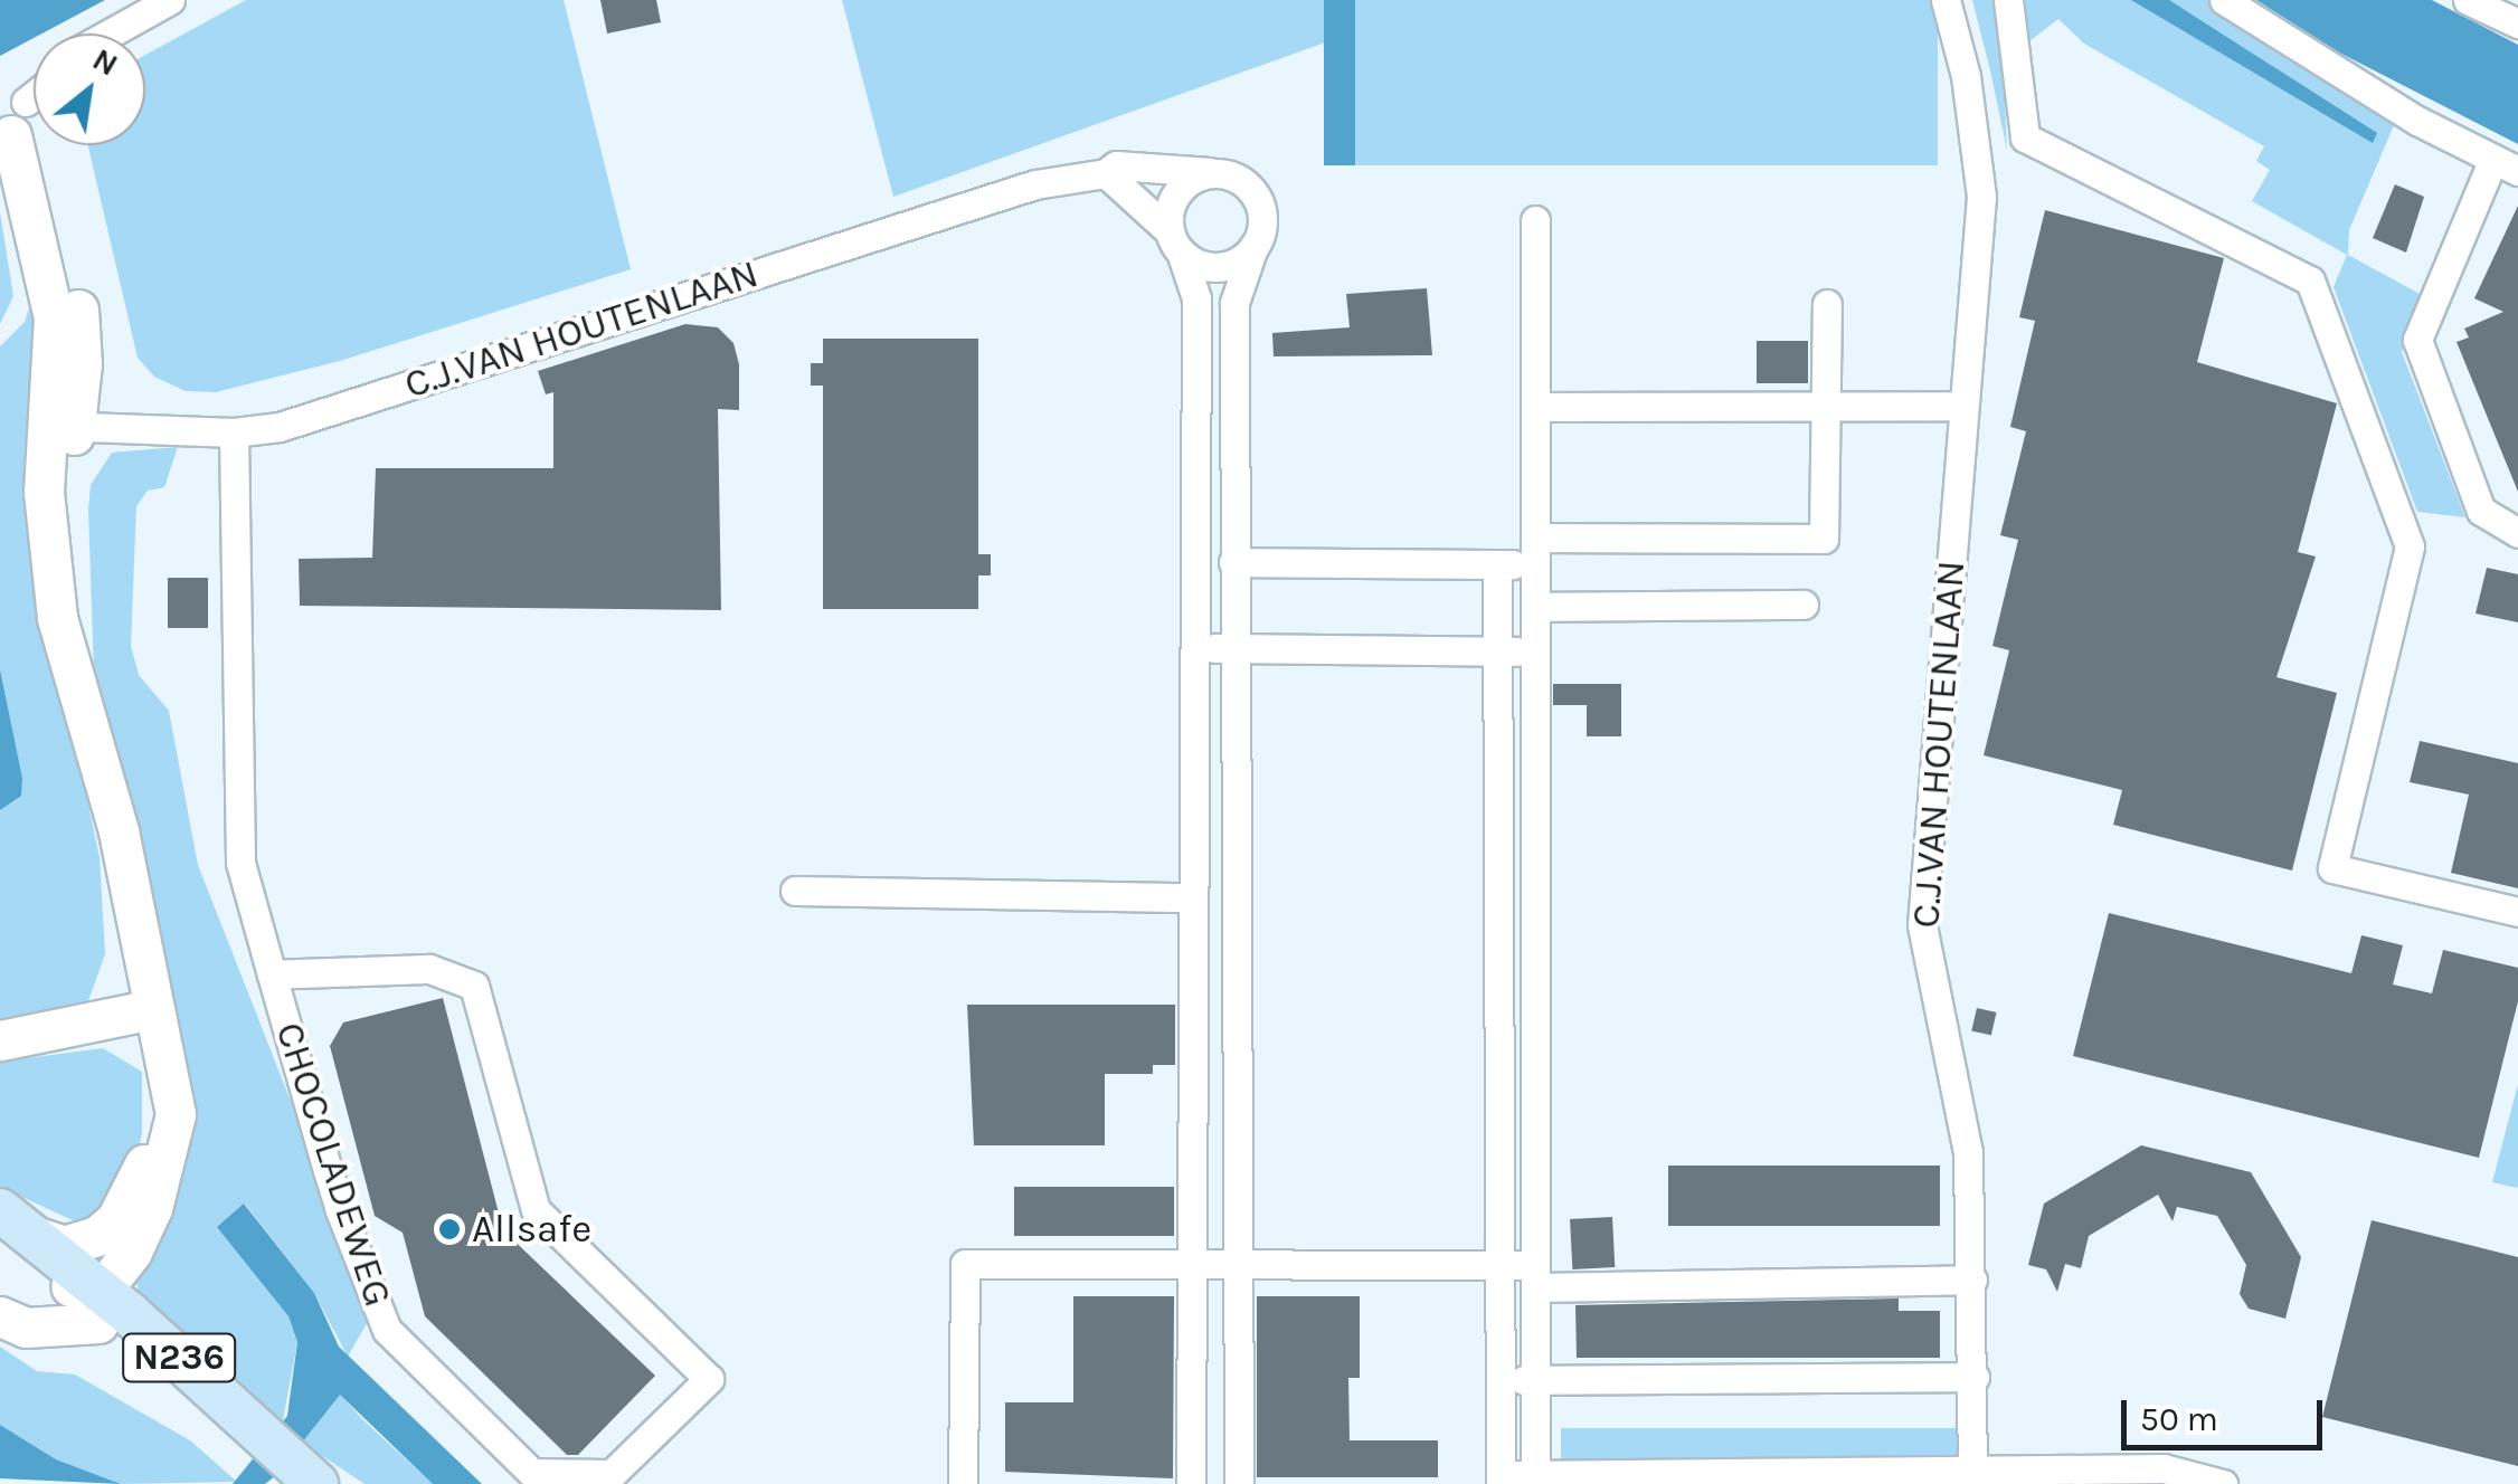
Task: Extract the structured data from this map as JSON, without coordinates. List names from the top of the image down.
{
  "streets": {
    "main road": ["N236"],
    "street": ["C.J.VAN HOUTENLAAN", "CHOCOLADEWEG"]
  },
  "crossings": [
    ["C.J.VAN HOUTENLAAN", "CHOCOLADEWEG"]
  ],
  "places": ["Allsafe"],
  "scale_bar": "50 m",
  "north": "top right"
}
